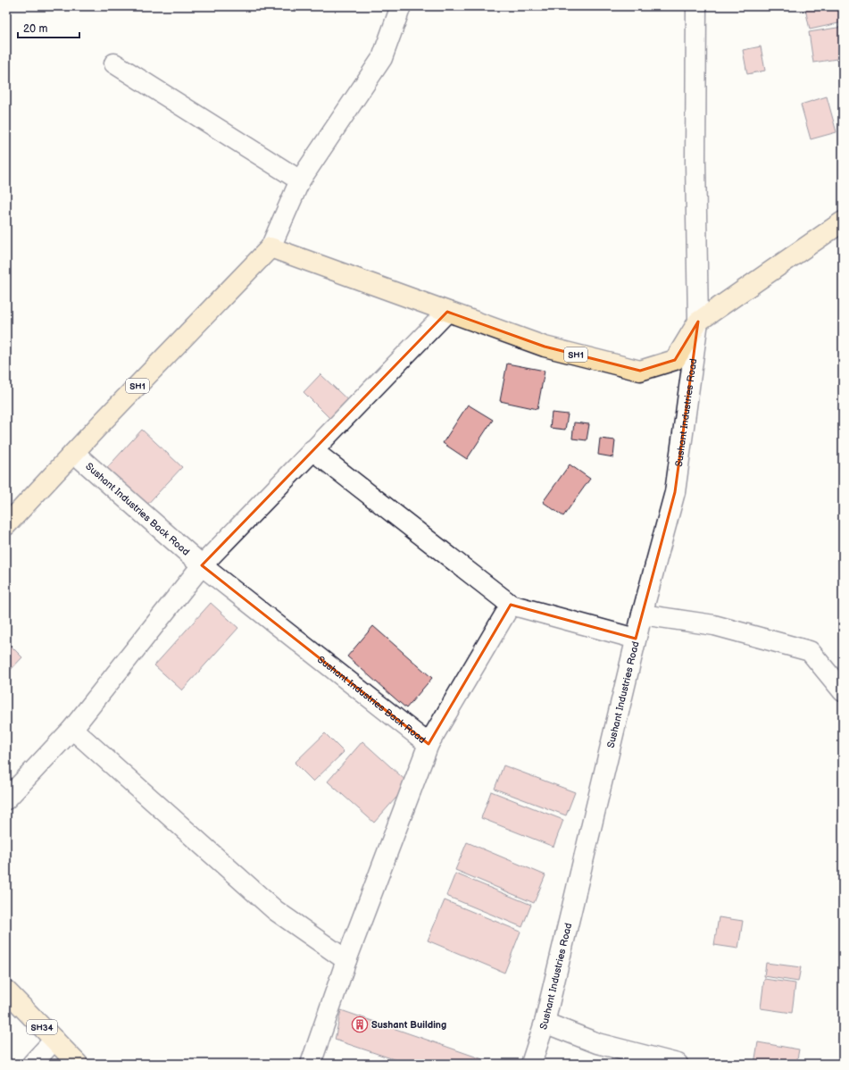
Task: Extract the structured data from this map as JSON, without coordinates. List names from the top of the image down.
{
  "streets": {
    "main road": ["SH1", "SH34"],
    "street": ["Sushant Industries Road", "Sushant Industries Back Road"]
  },
  "crossings": [
    ["SH1", "Sushant Industries Road"],
    ["SH1", "Sushant Industries Back Road"]
  ],
  "places": {
    "building": ["Sushant Building"]
  },
  "scale_bar": "20 m"
}
